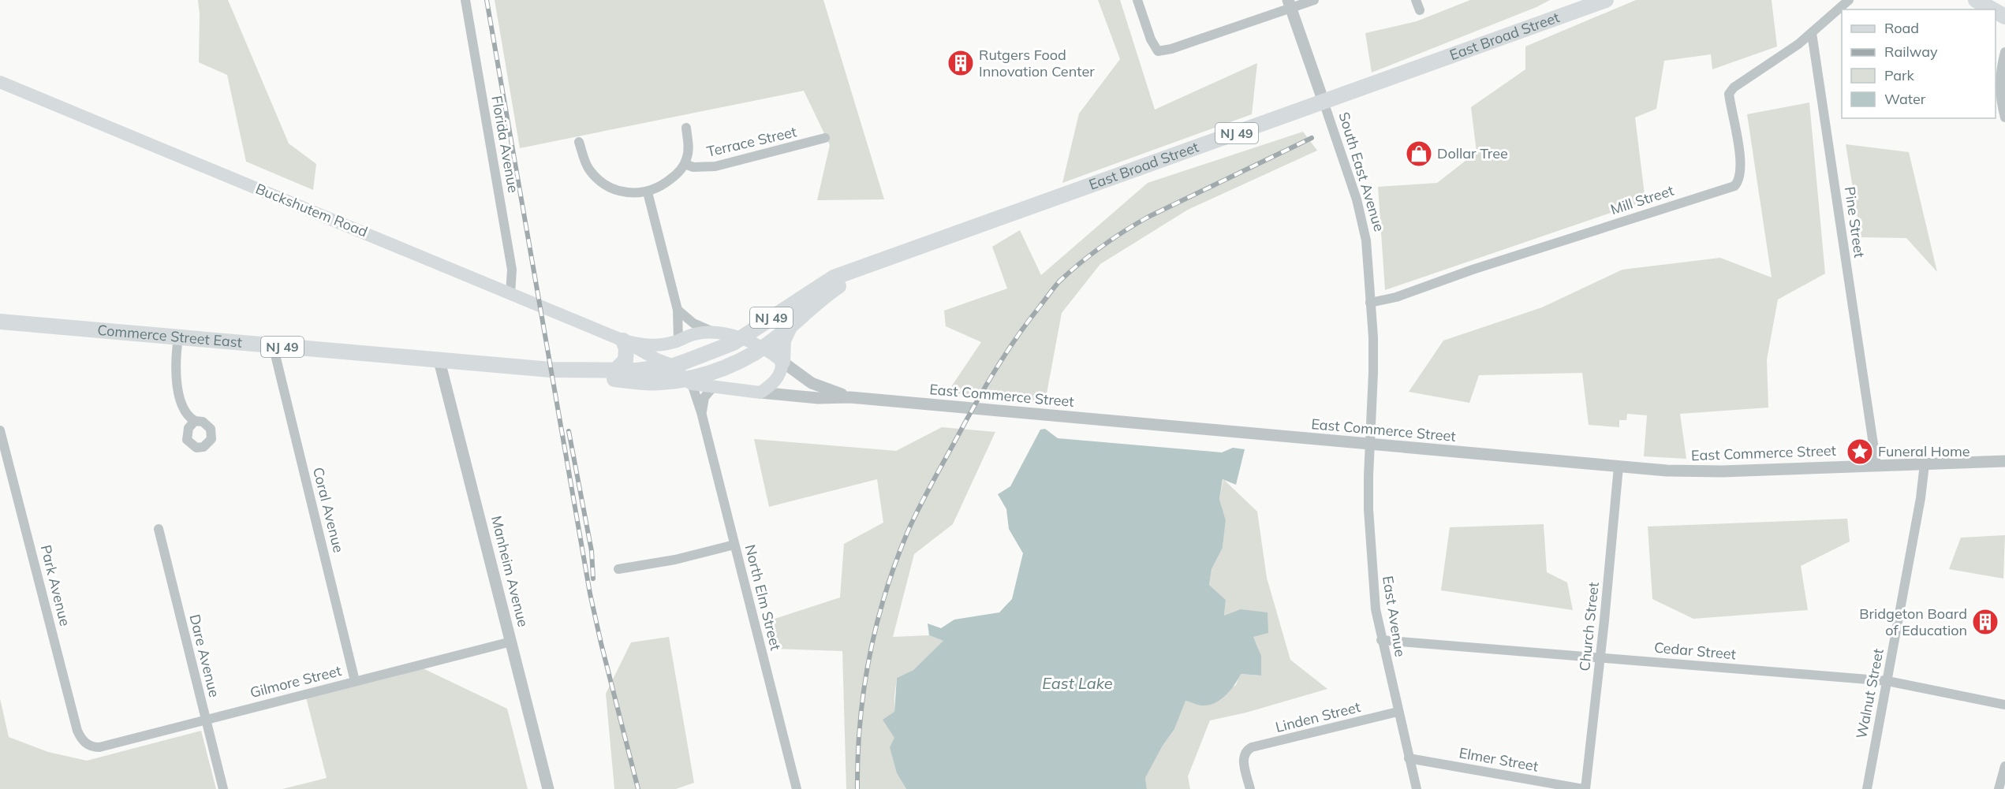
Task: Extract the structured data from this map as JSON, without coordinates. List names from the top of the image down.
{
  "streets": {
    "highway": ["East Broad Street", "NJ 49", "Commerce Street East"],
    "main road": ["Buckshutem Road"],
    "street": [
      "Terrace Street",
      "Florida Avenue",
      "South East Avenue",
      "Mill Street",
      "Pine Street",
      "East Commerce Street",
      "Coral Avenue",
      "Manheim Avenue",
      "Park Avenue",
      "North Elm Street",
      "East Avenue",
      "Church Street",
      "Cedar Street",
      "Dare Avenue",
      "Gilmore Street",
      "Walnut Street",
      "Linden Street",
      "Elmer Street"
    ]
  },
  "crossings": [
    ["East Broad Street", "South East Avenue"],
    ["East Broad Street", "Commerce Street East"],
    ["East Broad Street", "North Elm Street"],
    ["Florida Avenue", "Buckshutem Road"],
    ["South East Avenue", "Mill Street"],
    ["South East Avenue", "East Commerce Street"],
    ["South East Avenue", "East Avenue"],
    ["Mill Street", "Pine Street"],
    ["Pine Street", "East Commerce Street"],
    ["Commerce Street East", "East Commerce Street"],
    ["Commerce Street East", "Coral Avenue"],
    ["Commerce Street East", "Manheim Avenue"],
    ["Commerce Street East", "North Elm Street"],
    ["East Commerce Street", "East Avenue"],
    ["East Commerce Street", "Church Street"],
    ["East Commerce Street", "Walnut Street"],
    ["Coral Avenue", "Gilmore Street"],
    ["Manheim Avenue", "Gilmore Street"],
    ["Park Avenue", "Gilmore Street"],
    ["East Avenue", "Cedar Street"],
    ["East Avenue", "Linden Street"],
    ["East Avenue", "Elmer Street"],
    ["Church Street", "Cedar Street"],
    ["Church Street", "Elmer Street"],
    ["Cedar Street", "Walnut Street"],
    ["Dare Avenue", "Gilmore Street"]
  ],
  "water": ["East Lake"],
  "places": {
    "building": ["Rutgers Food Innovation Center", "Bridgeton Board of Education"],
    "shop": ["Dollar Tree"],
    "place": ["Funeral Home"]
  },
  "legend": [
    "Road",
    "Railway",
    "Park",
    "Water"
  ]
}
